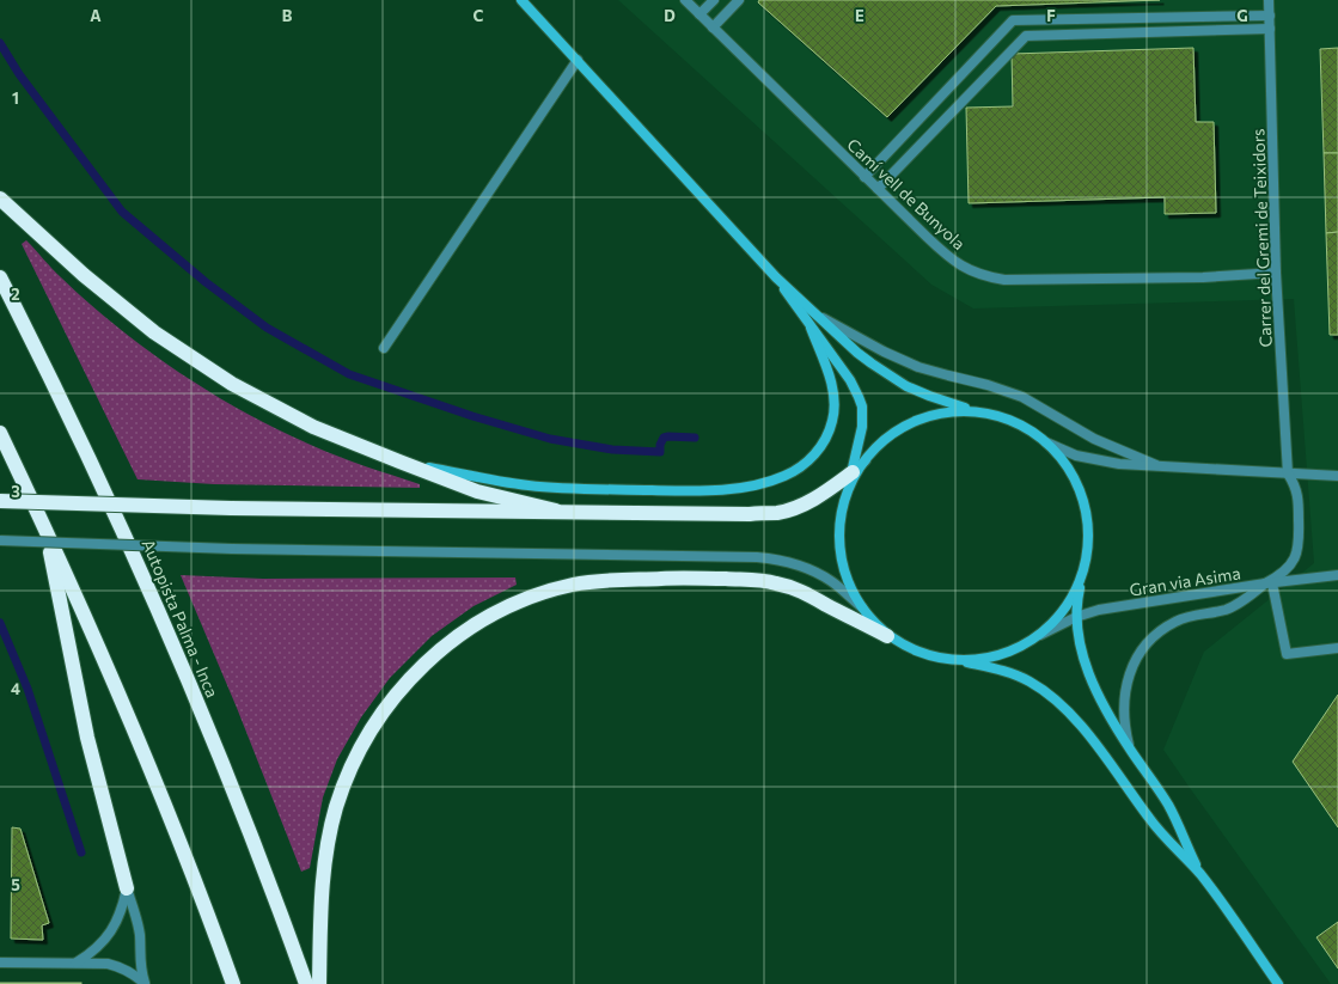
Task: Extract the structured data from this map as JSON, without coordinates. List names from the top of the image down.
{
  "streets": {
    "highway": ["Autopista Palma - Inca"],
    "street": ["Camí vell de Bunyola", "Carrer del Gremi de Teixidors", "Gran via Asima"]
  },
  "crossings": [
    ["Camí vell de Bunyola", "Carrer del Gremi de Teixidors"]
  ],
  "grid": {
    "columns": [
      "A",
      "B",
      "C",
      "D",
      "E",
      "F",
      "G"
    ],
    "rows": [
      "1",
      "2",
      "3",
      "4",
      "5"
    ]
  }
}
